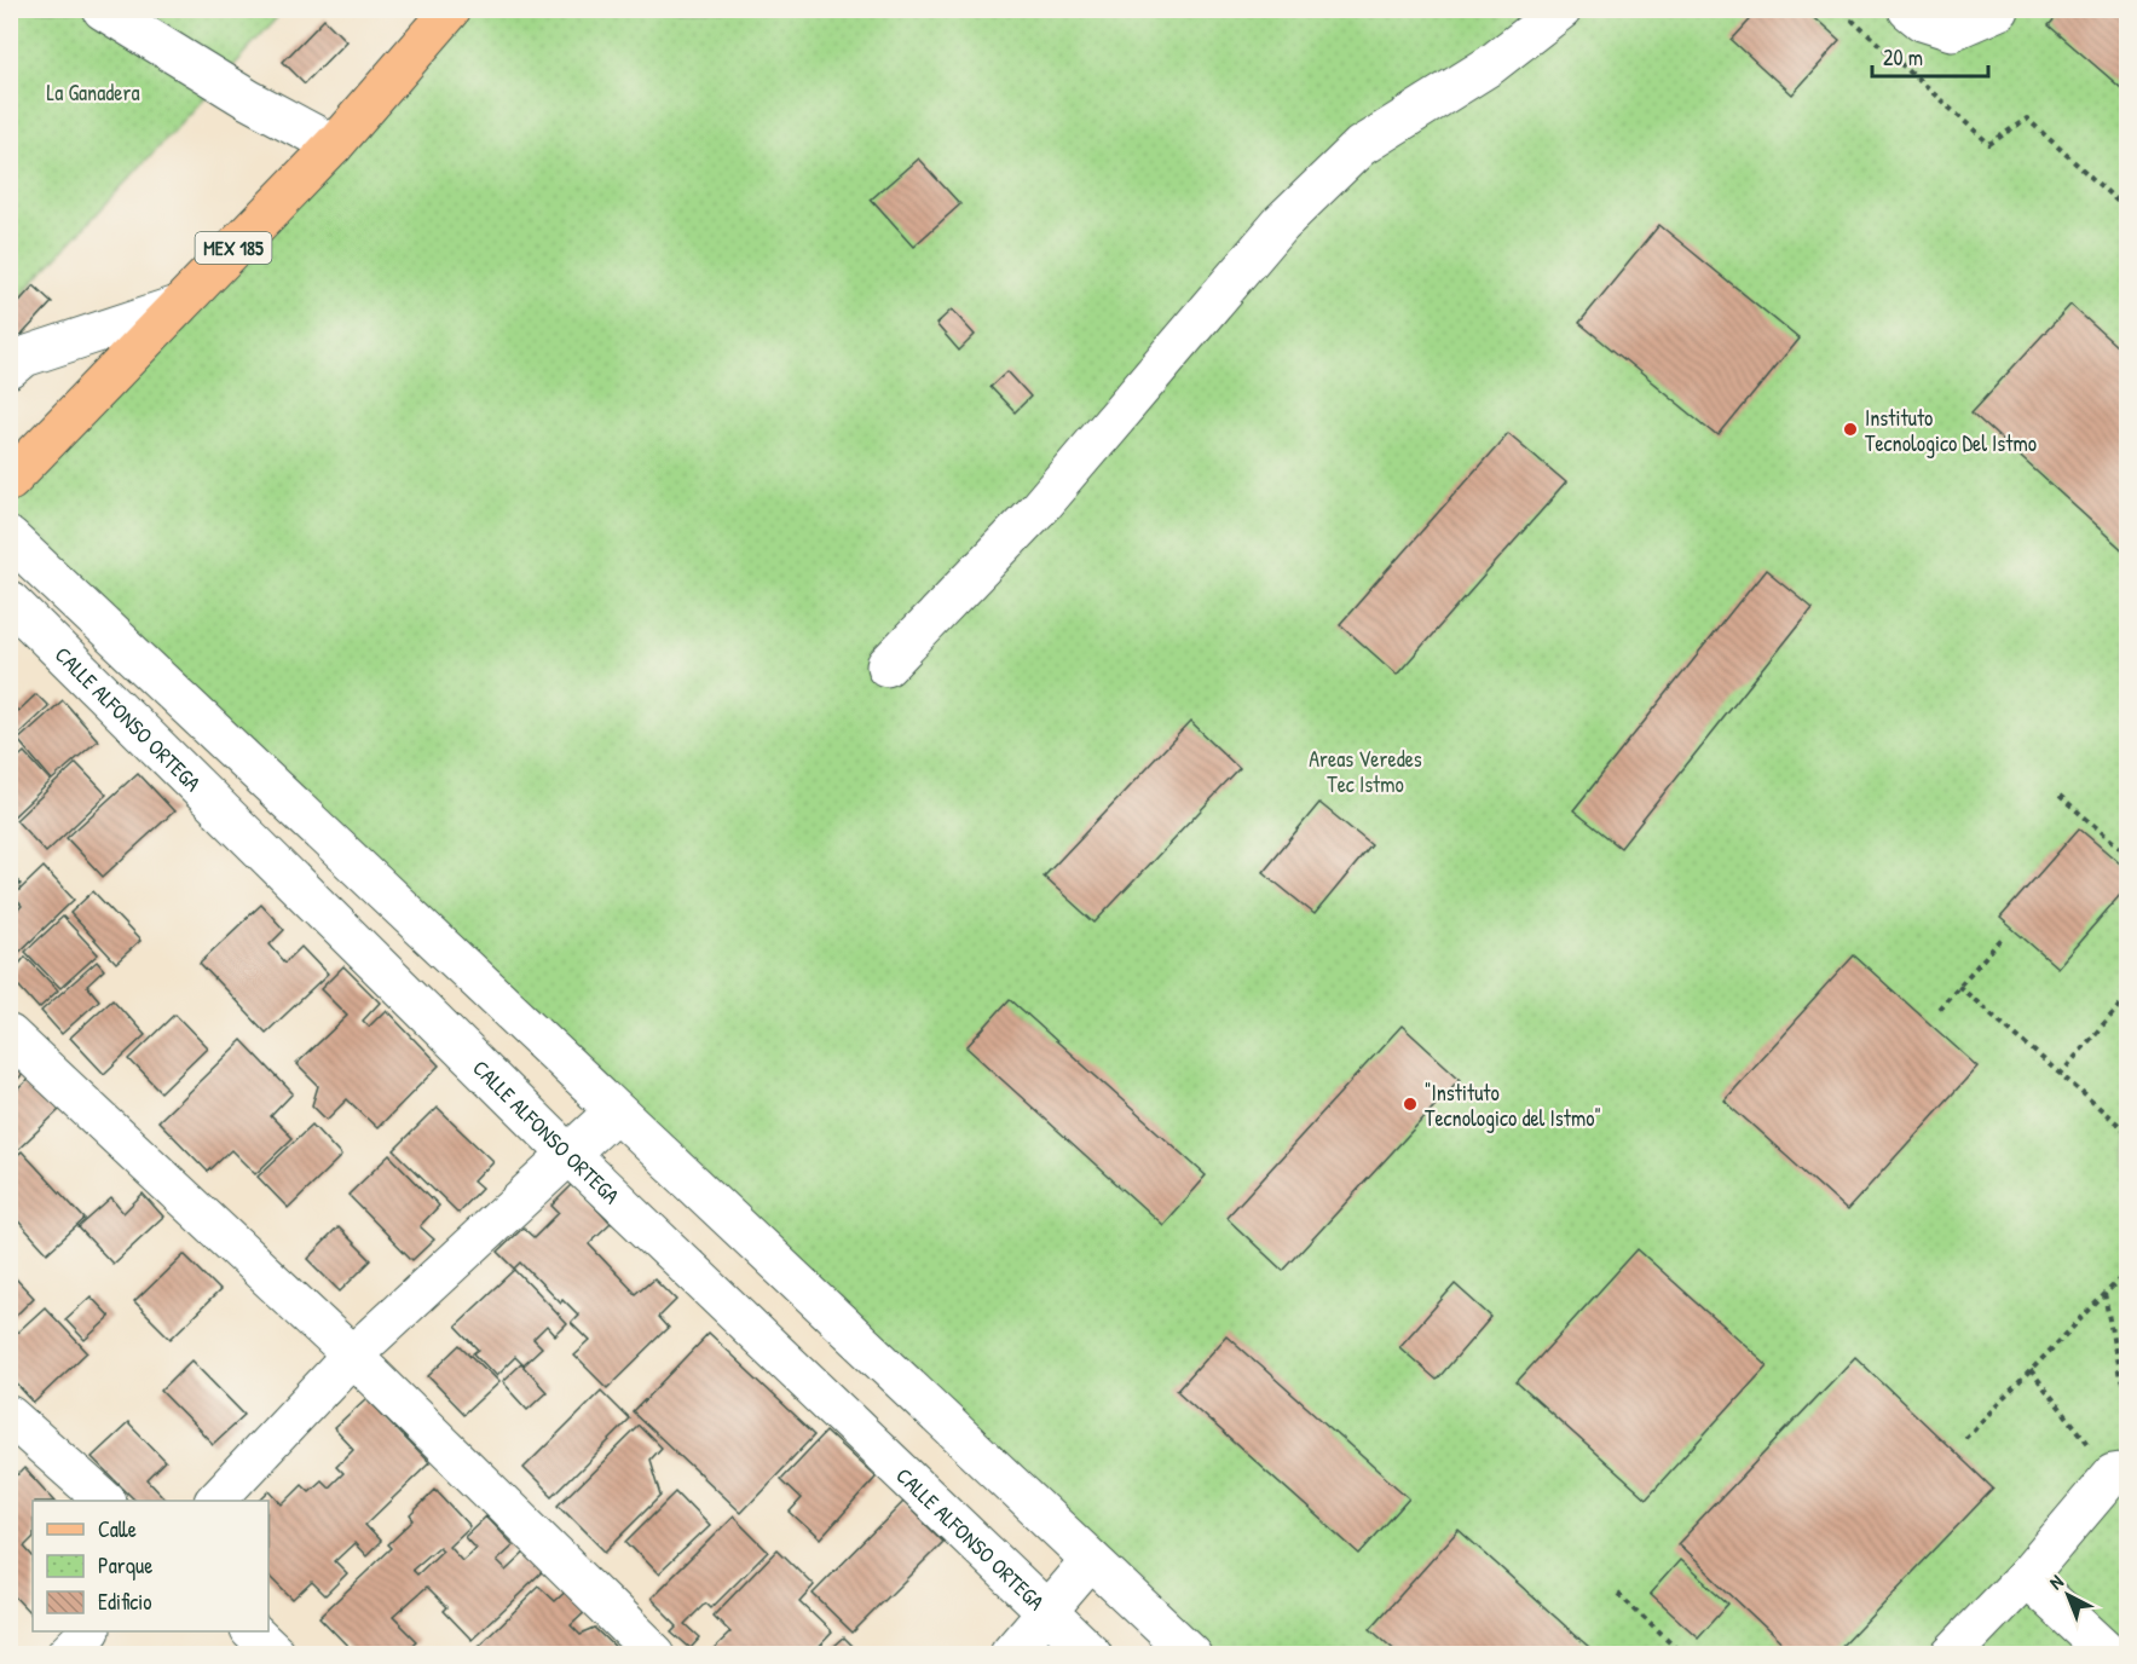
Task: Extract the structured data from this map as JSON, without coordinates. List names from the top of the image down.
{
  "streets": {
    "main road": ["MEX 185"],
    "street": ["CALLE ALFONSO ORTEGA"]
  },
  "parks": ["La Ganadera", "Areas Veredes Tec Istmo"],
  "places": ["Instituto Tecnologico Del Istmo", "\"Instituto Tecnologico del Istmo\""],
  "legend": ["Calle", "Parque", "Edificio"],
  "scale_bar": "20 m",
  "north": "top left"
}
